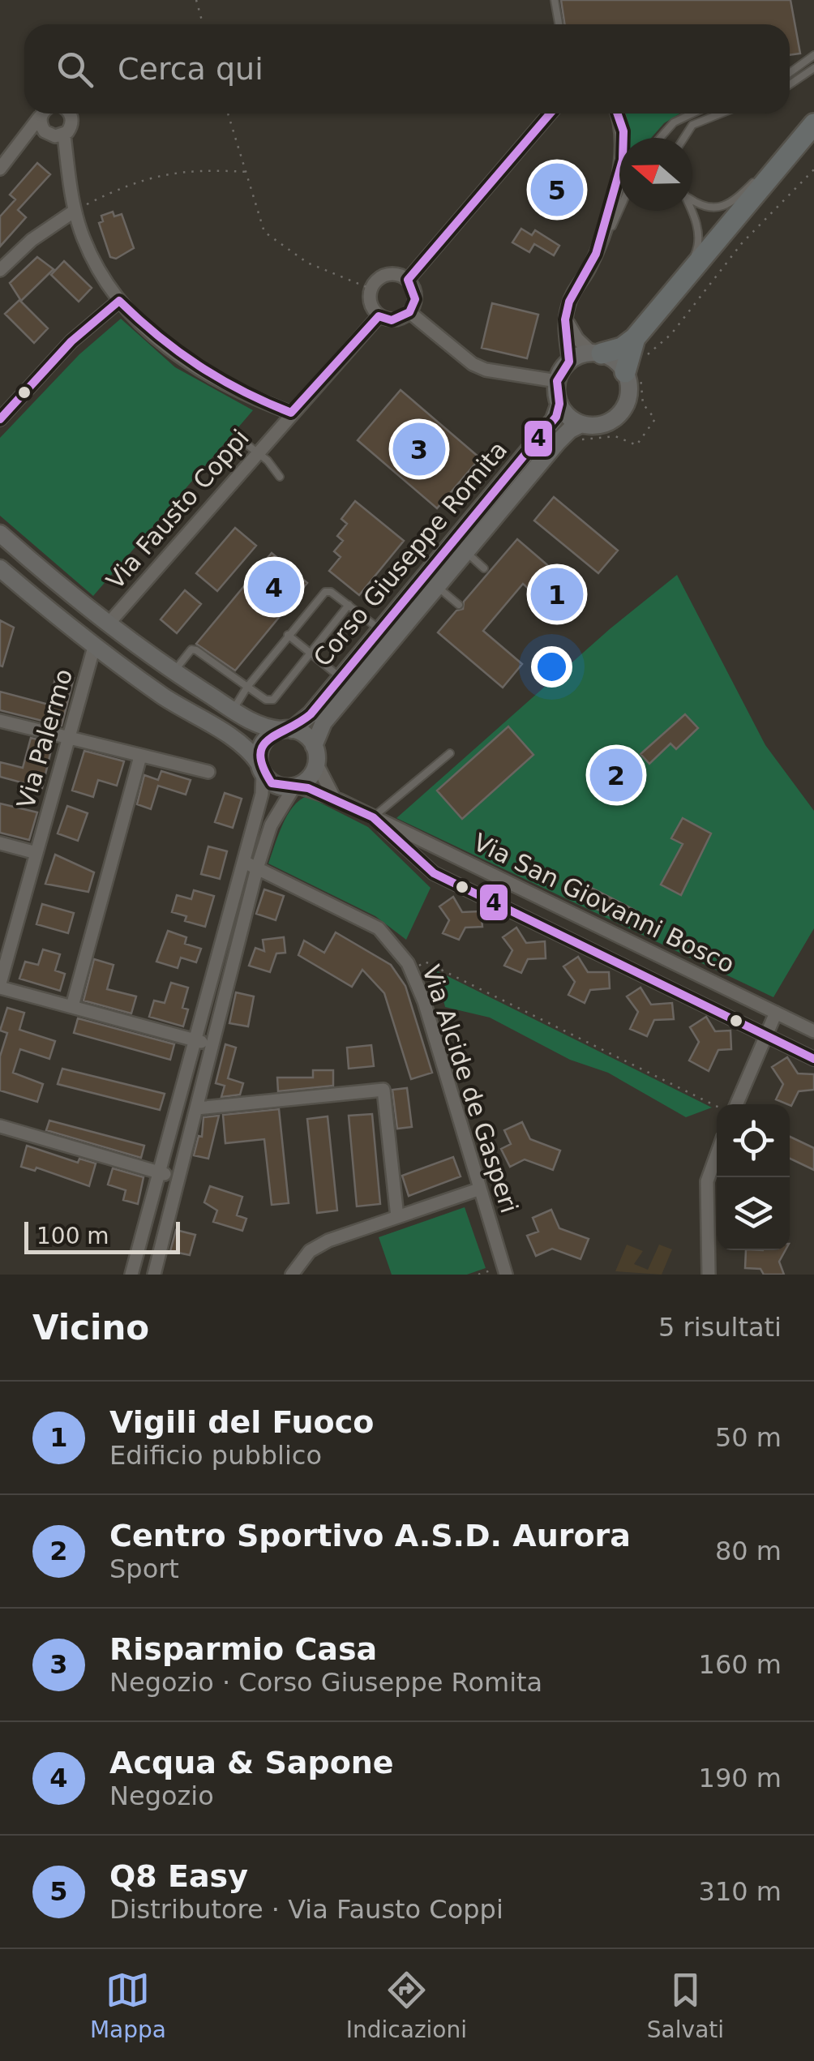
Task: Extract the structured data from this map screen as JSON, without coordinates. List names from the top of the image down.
{
  "streets": {
    "main road": ["Corso Giuseppe Romita"],
    "street": [
      "Via Fausto Coppi",
      "Via Palermo",
      "Via San Giovanni Bosco",
      "Via Alcide de Gasperi"
    ]
  },
  "crossings": [
    ["Corso Giuseppe Romita", "Via San Giovanni Bosco"]
  ],
  "lines": ["transit line 4"],
  "scale_bar": "100 m",
  "north": "left",
  "page": {
    "search": "Cerca qui",
    "pins": [
      "5",
      "3",
      "4",
      "1",
      "2"
    ],
    "scale": "100 m",
    "heading": ["Vicino", "5 risultati"],
    "list": [
      {
        "mark": "1",
        "name": "Vigili del Fuoco",
        "note": "Edificio pubblico",
        "value": "50 m"
      },
      {
        "mark": "2",
        "name": "Centro Sportivo A.S.D. Aurora",
        "note": "Sport",
        "value": "80 m"
      },
      {
        "mark": "3",
        "name": "Risparmio Casa",
        "note": "Negozio · Corso Giuseppe Romita",
        "value": "160 m"
      },
      {
        "mark": "4",
        "name": "Acqua & Sapone",
        "note": "Negozio",
        "value": "190 m"
      },
      {
        "mark": "5",
        "name": "Q8 Easy",
        "note": "Distributore · Via Fausto Coppi",
        "value": "310 m"
      }
    ],
    "nav": ["Mappa", "Indicazioni", "Salvati"]
  }
}
